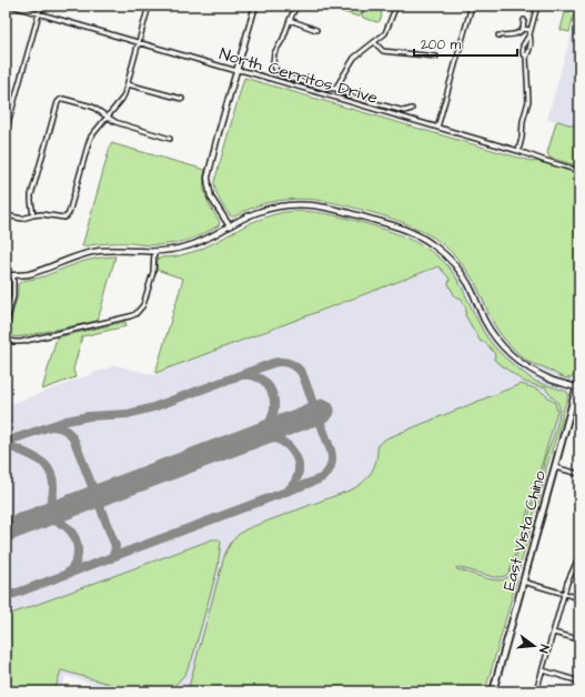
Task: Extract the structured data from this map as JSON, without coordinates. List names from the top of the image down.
{
  "streets": {
    "main road": ["East Vista Chino"],
    "street": ["North Cerritos Drive"]
  },
  "scale_bar": "200 m",
  "north": "right"
}
